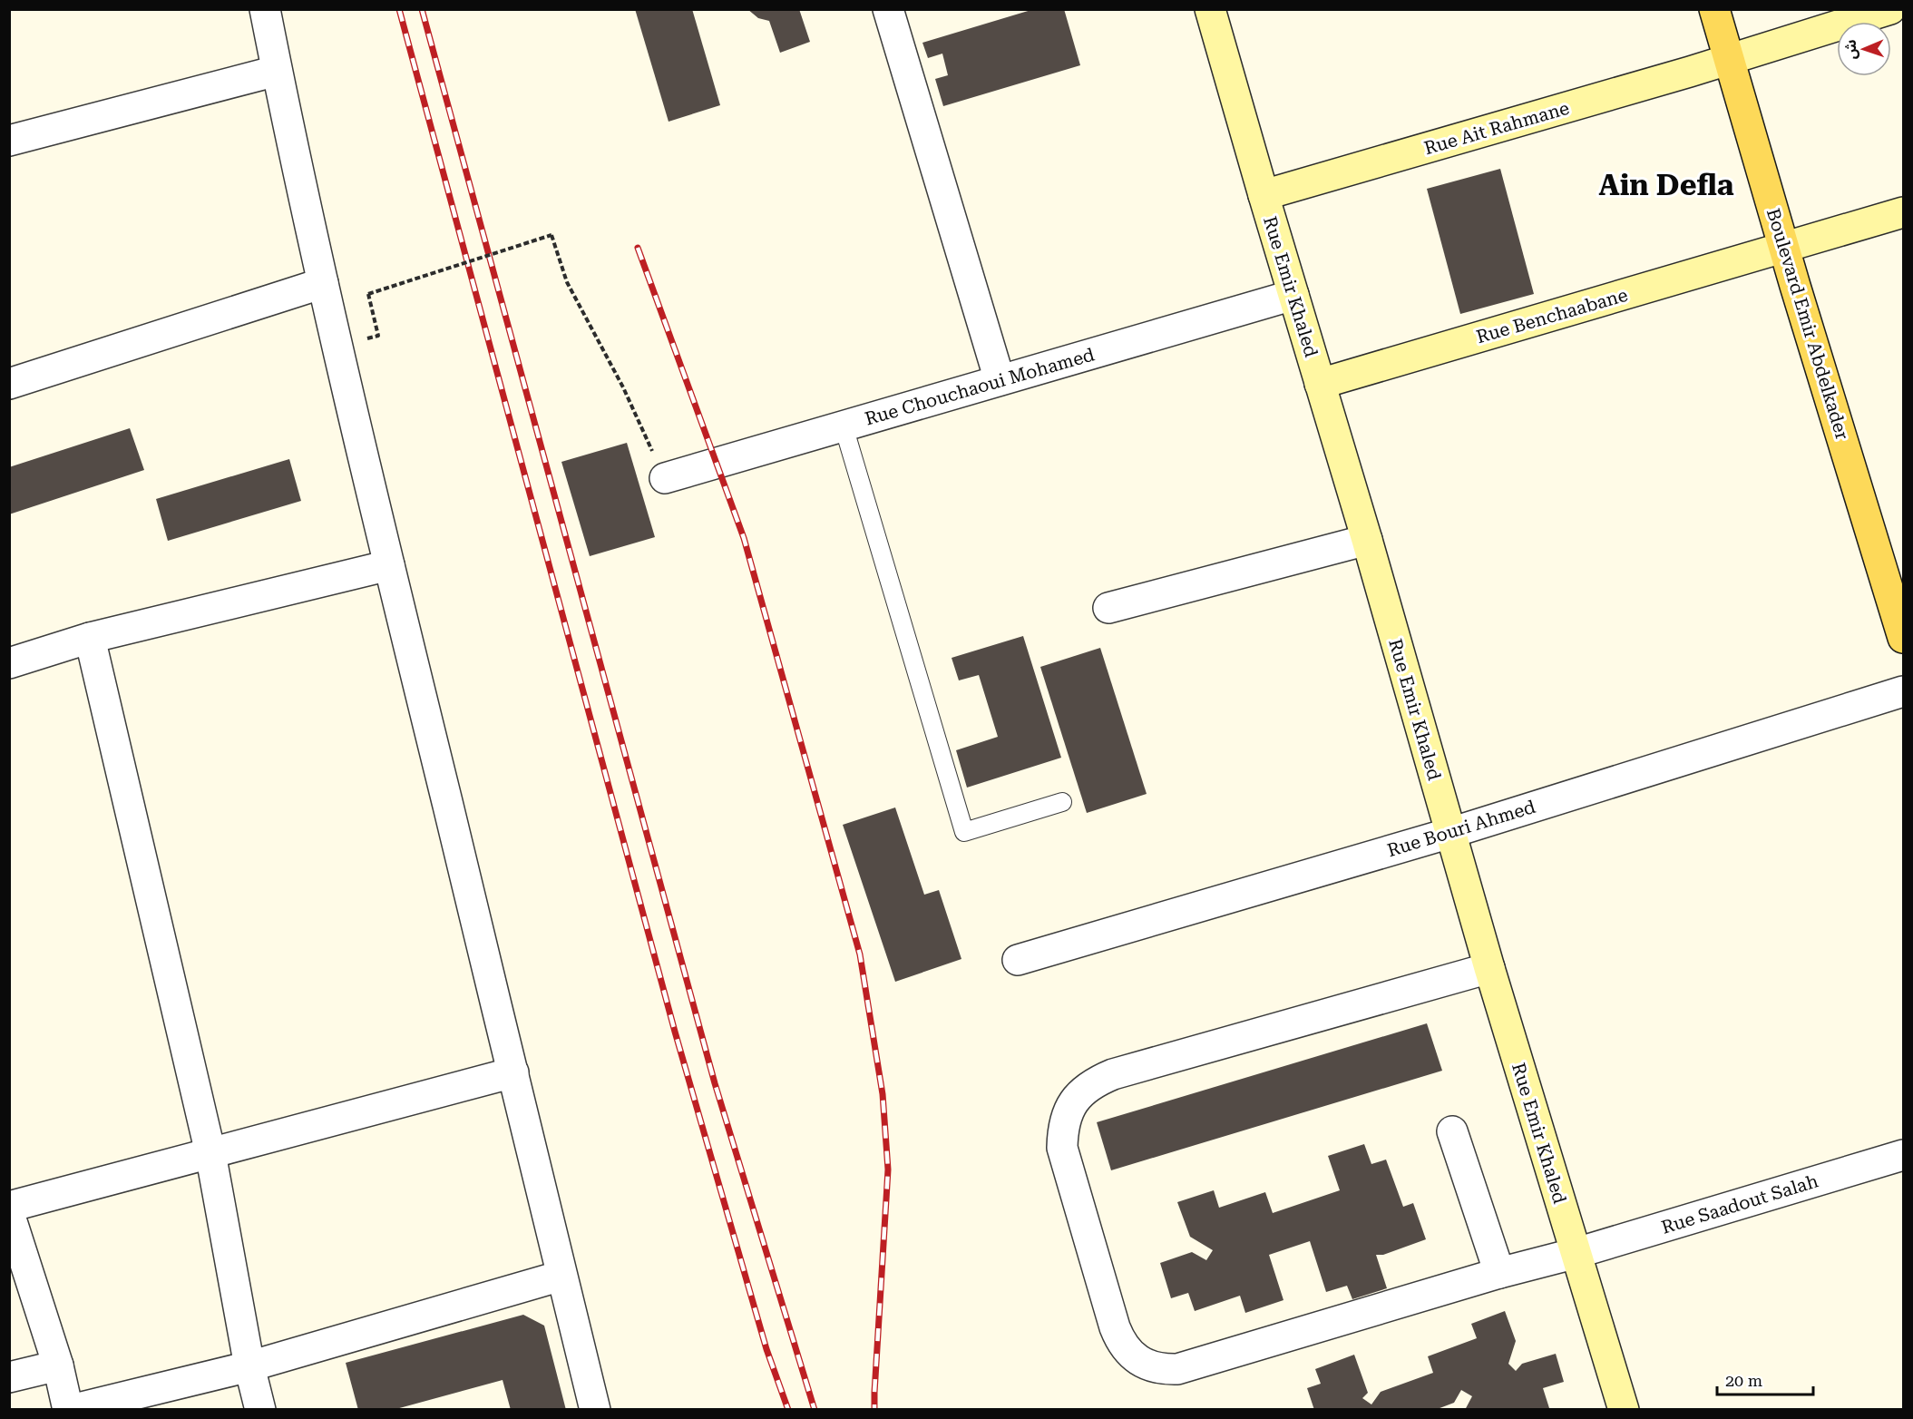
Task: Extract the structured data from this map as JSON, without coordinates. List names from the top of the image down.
{
  "streets": {
    "main road": ["Boulevard Emir Abdelkader"],
    "street": [
      "Rue Ait Rahmane",
      "Rue Emir Khaled",
      "Rue Benchaabane",
      "Rue Chouchaoui Mohamed",
      "Rue Bouri Ahmed",
      "Rue Saadout Salah"
    ]
  },
  "crossings": [
    ["Rue Ait Rahmane", "Rue Emir Khaled"],
    ["Rue Ait Rahmane", "Boulevard Emir Abdelkader"],
    ["Rue Emir Khaled", "Rue Benchaabane"],
    ["Rue Emir Khaled", "Rue Chouchaoui Mohamed"],
    ["Rue Emir Khaled", "Rue Bouri Ahmed"],
    ["Rue Emir Khaled", "Rue Saadout Salah"],
    ["Rue Benchaabane", "Boulevard Emir Abdelkader"]
  ],
  "districts": ["Ain Defla"],
  "scale_bar": "20 m",
  "north": "left"
}
